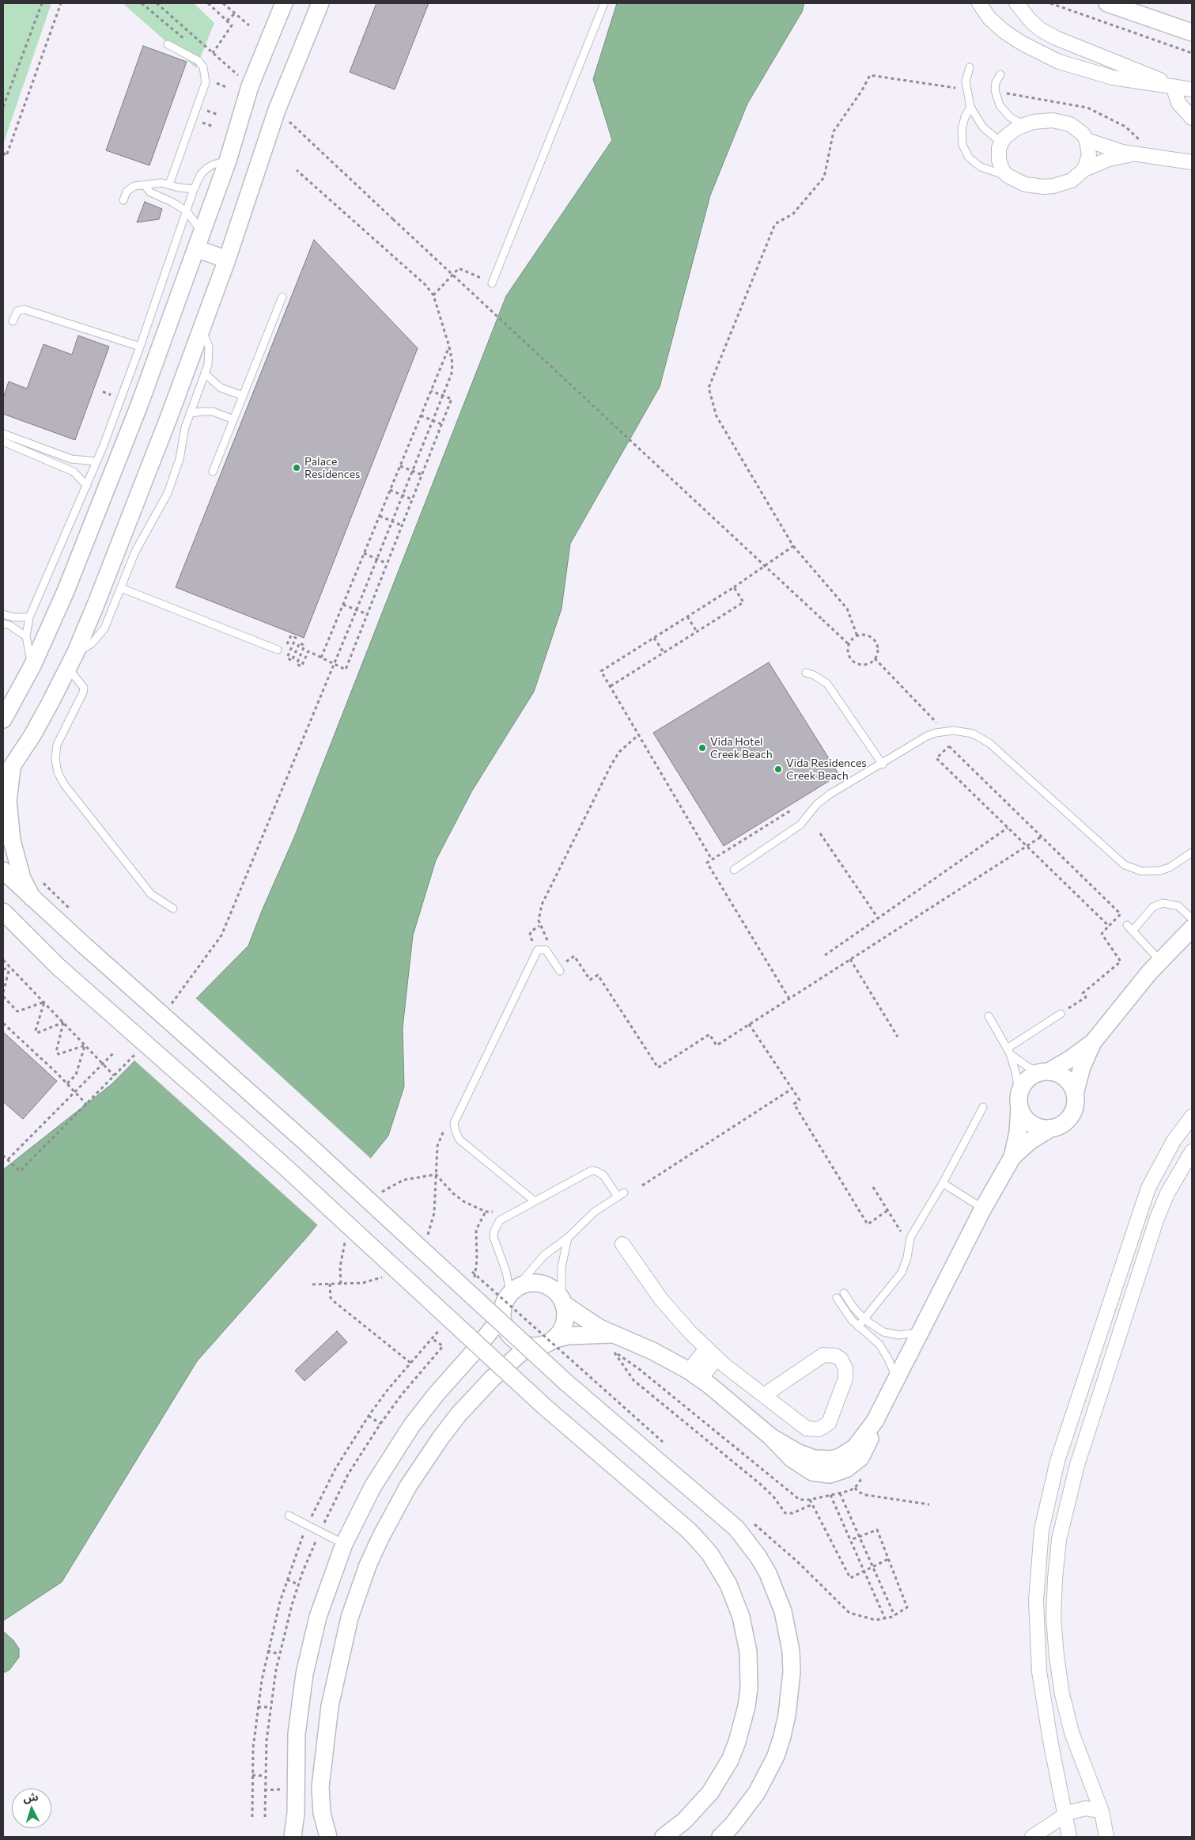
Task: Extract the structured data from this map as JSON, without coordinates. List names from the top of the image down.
{
  "places": ["Palace Residences", "Vida Hotel Creek Beach", "Vida Residences Creek Beach"],
  "north": "top"
}
